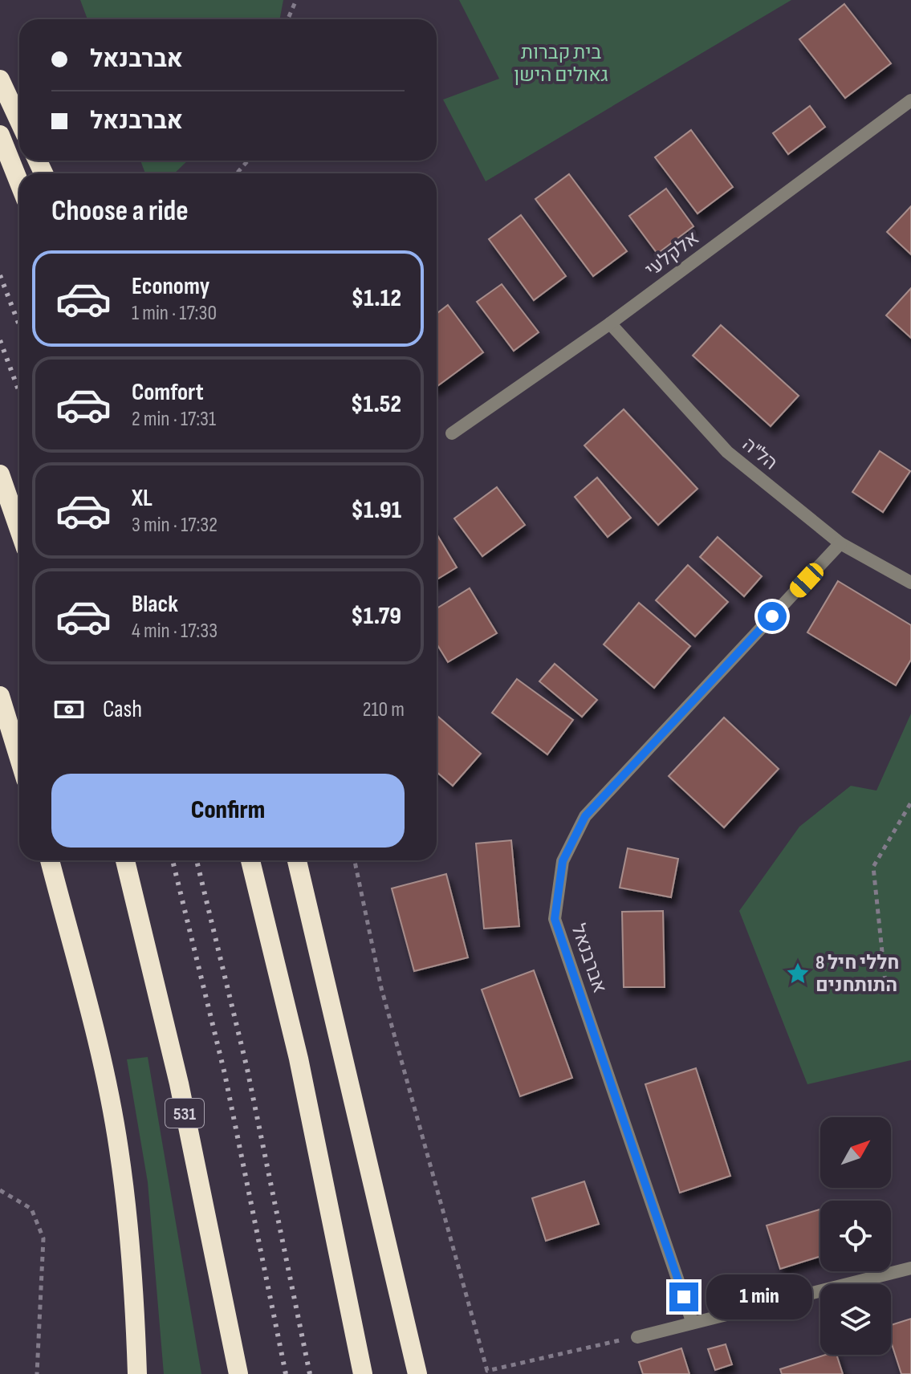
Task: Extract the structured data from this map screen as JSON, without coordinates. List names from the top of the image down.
{
  "streets": {
    "highway": ["531"],
    "street": ["אלקלעי", "הל\"ה", "אברבנאל"]
  },
  "crossings": [
    ["אלקלעי", "הל\"ה"],
    ["הל\"ה", "אברבנאל"]
  ],
  "parks": ["בית קברות גאולים הישן"],
  "places": {
    "place": ["8 חללי חיל התותחנים"]
  },
  "north": "top right",
  "page": {
    "banner": ["אברבנאל", "אברבנאל"],
    "heading": "Choose a ride",
    "list": [
      {
        "name": "Economy",
        "note": "1 min · 17:30",
        "value": "$1.12"
      },
      {
        "name": "Comfort",
        "note": "2 min · 17:31",
        "value": "$1.52"
      },
      {
        "name": "XL",
        "note": "3 min · 17:32",
        "value": "$1.91"
      },
      {
        "name": "Black",
        "note": "4 min · 17:33",
        "value": "$1.79"
      }
    ],
    "pay": ["Cash", "210 m"],
    "buttons": "Confirm",
    "bubble": "1 min"
  }
}
